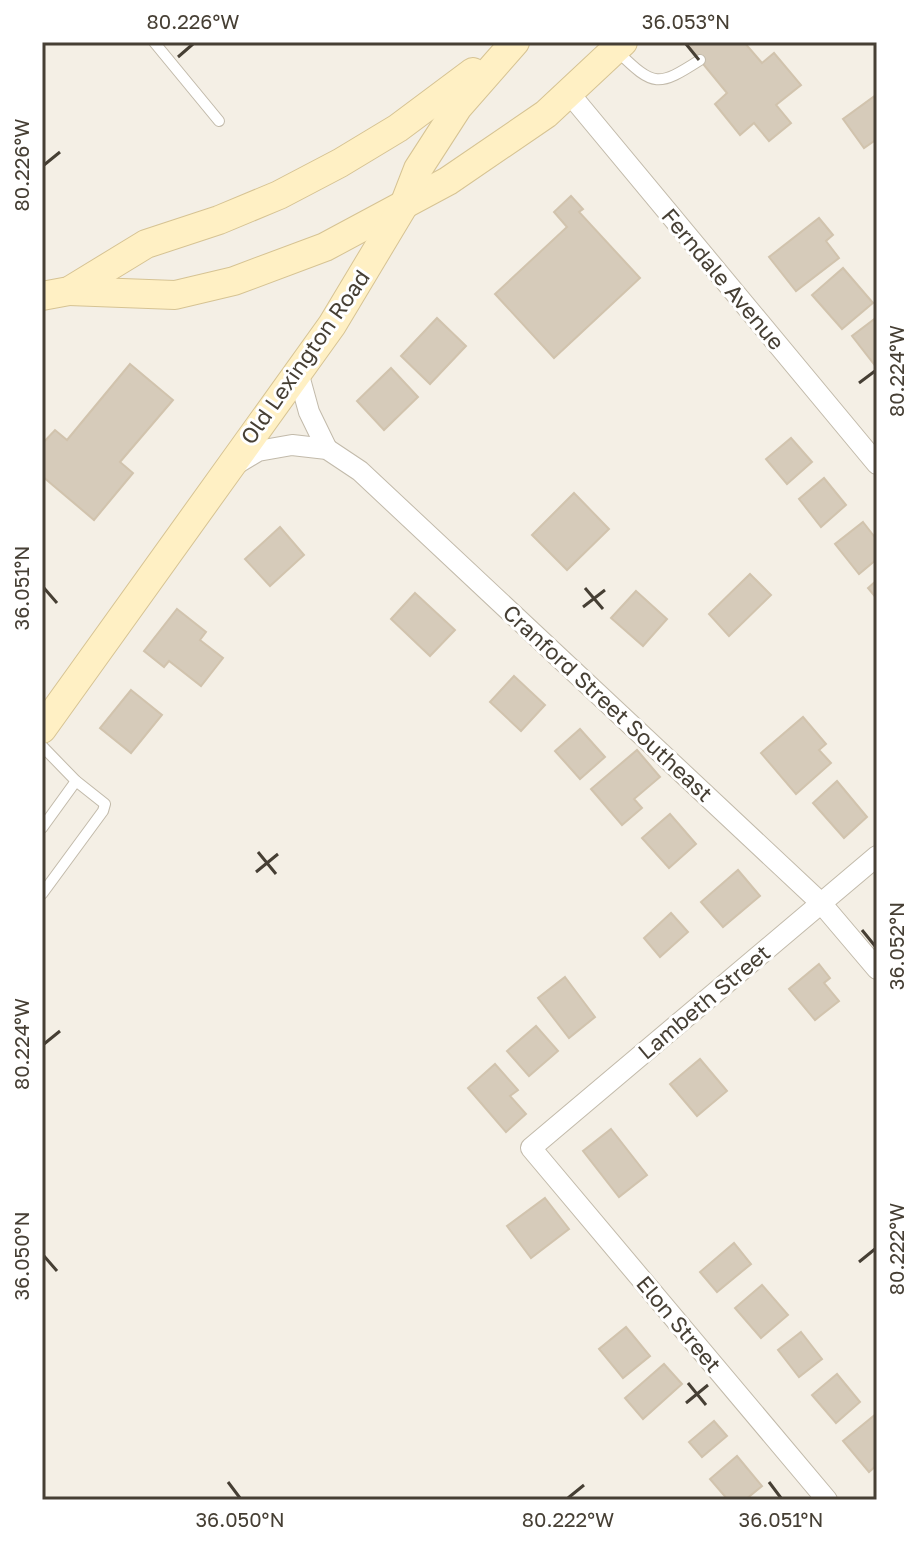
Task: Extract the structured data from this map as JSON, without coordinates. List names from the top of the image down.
{
  "streets": {
    "main road": ["Old Lexington Road"],
    "street": [
      "Ferndale Avenue",
      "Cranford Street Southeast",
      "Lambeth Street",
      "Elon Street"
    ]
  },
  "crossings": [
    ["Ferndale Avenue", "Old Lexington Road"],
    ["Old Lexington Road", "Cranford Street Southeast"],
    ["Cranford Street Southeast", "Lambeth Street"],
    ["Lambeth Street", "Elon Street"]
  ],
  "coordinates": [
    "80.226°W",
    "36.053°N",
    "80.224°W",
    "36.051°N",
    "36.052°N",
    "80.222°W",
    "36.050°N"
  ]
}
